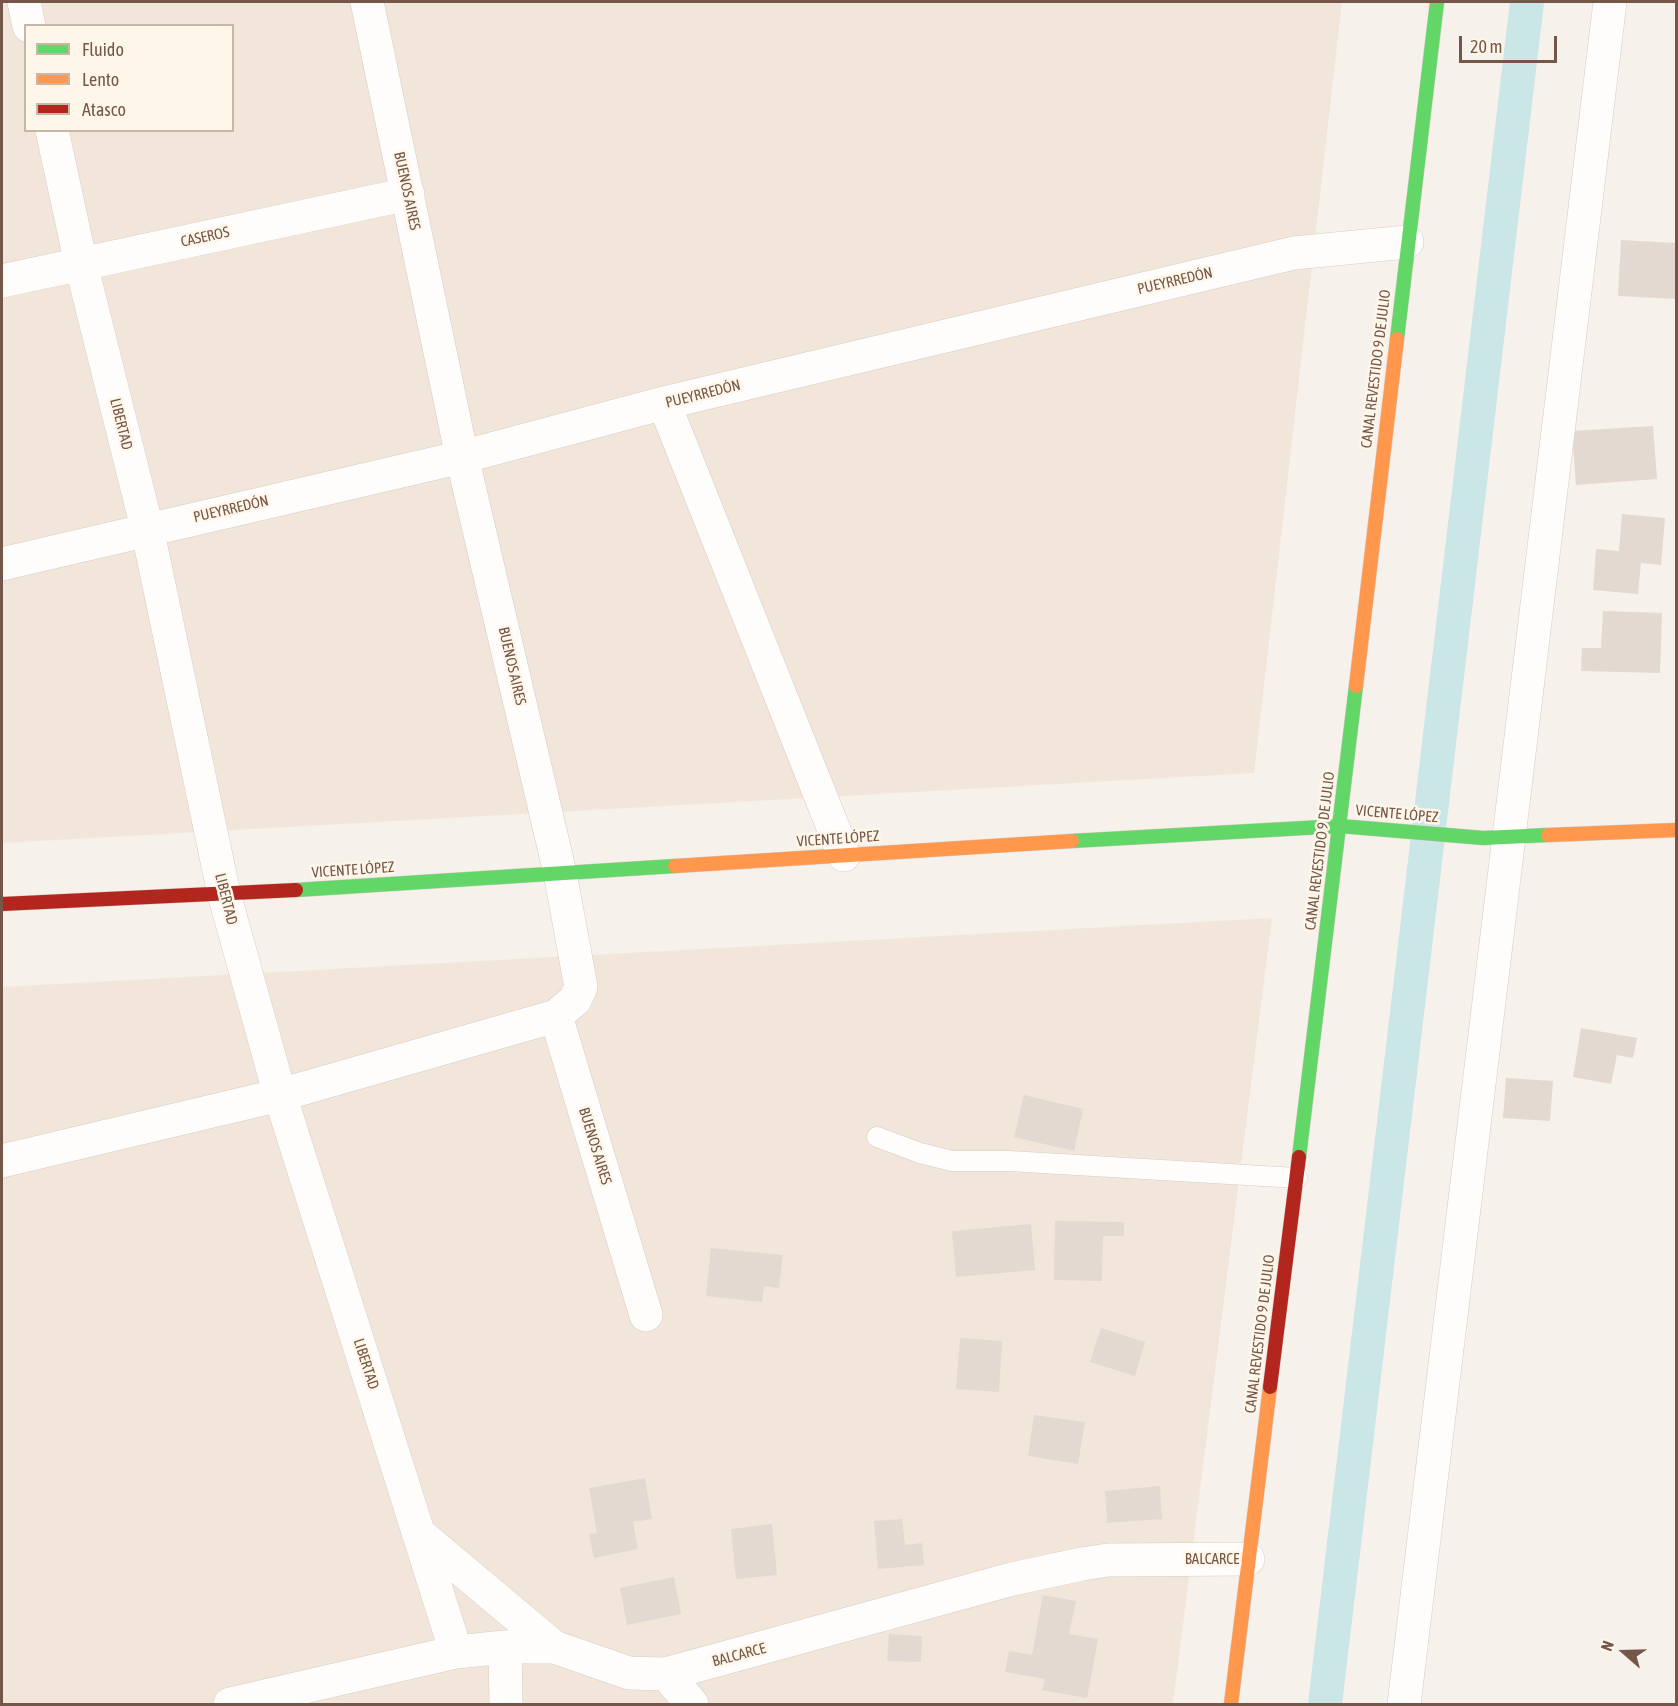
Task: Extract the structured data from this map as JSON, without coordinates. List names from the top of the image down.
{
  "streets": {
    "street": [
      "BUENOS AIRES",
      "CASEROS",
      "PUEYRREDÓN",
      "CANAL REVESTIDO 9 DE JULIO",
      "LIBERTAD",
      "VICENTE LÓPEZ",
      "BALCARCE"
    ]
  },
  "crossings": [
    ["BUENOS AIRES", "CASEROS"],
    ["BUENOS AIRES", "PUEYRREDÓN"],
    ["BUENOS AIRES", "VICENTE LÓPEZ"],
    ["CASEROS", "LIBERTAD"],
    ["PUEYRREDÓN", "CANAL REVESTIDO 9 DE JULIO"],
    ["PUEYRREDÓN", "LIBERTAD"],
    ["CANAL REVESTIDO 9 DE JULIO", "VICENTE LÓPEZ"],
    ["CANAL REVESTIDO 9 DE JULIO", "BALCARCE"],
    ["LIBERTAD", "VICENTE LÓPEZ"],
    ["LIBERTAD", "BALCARCE"]
  ],
  "legend": ["Fluido", "Lento", "Atasco"],
  "scale_bar": "20 m",
  "north": "left"
}
